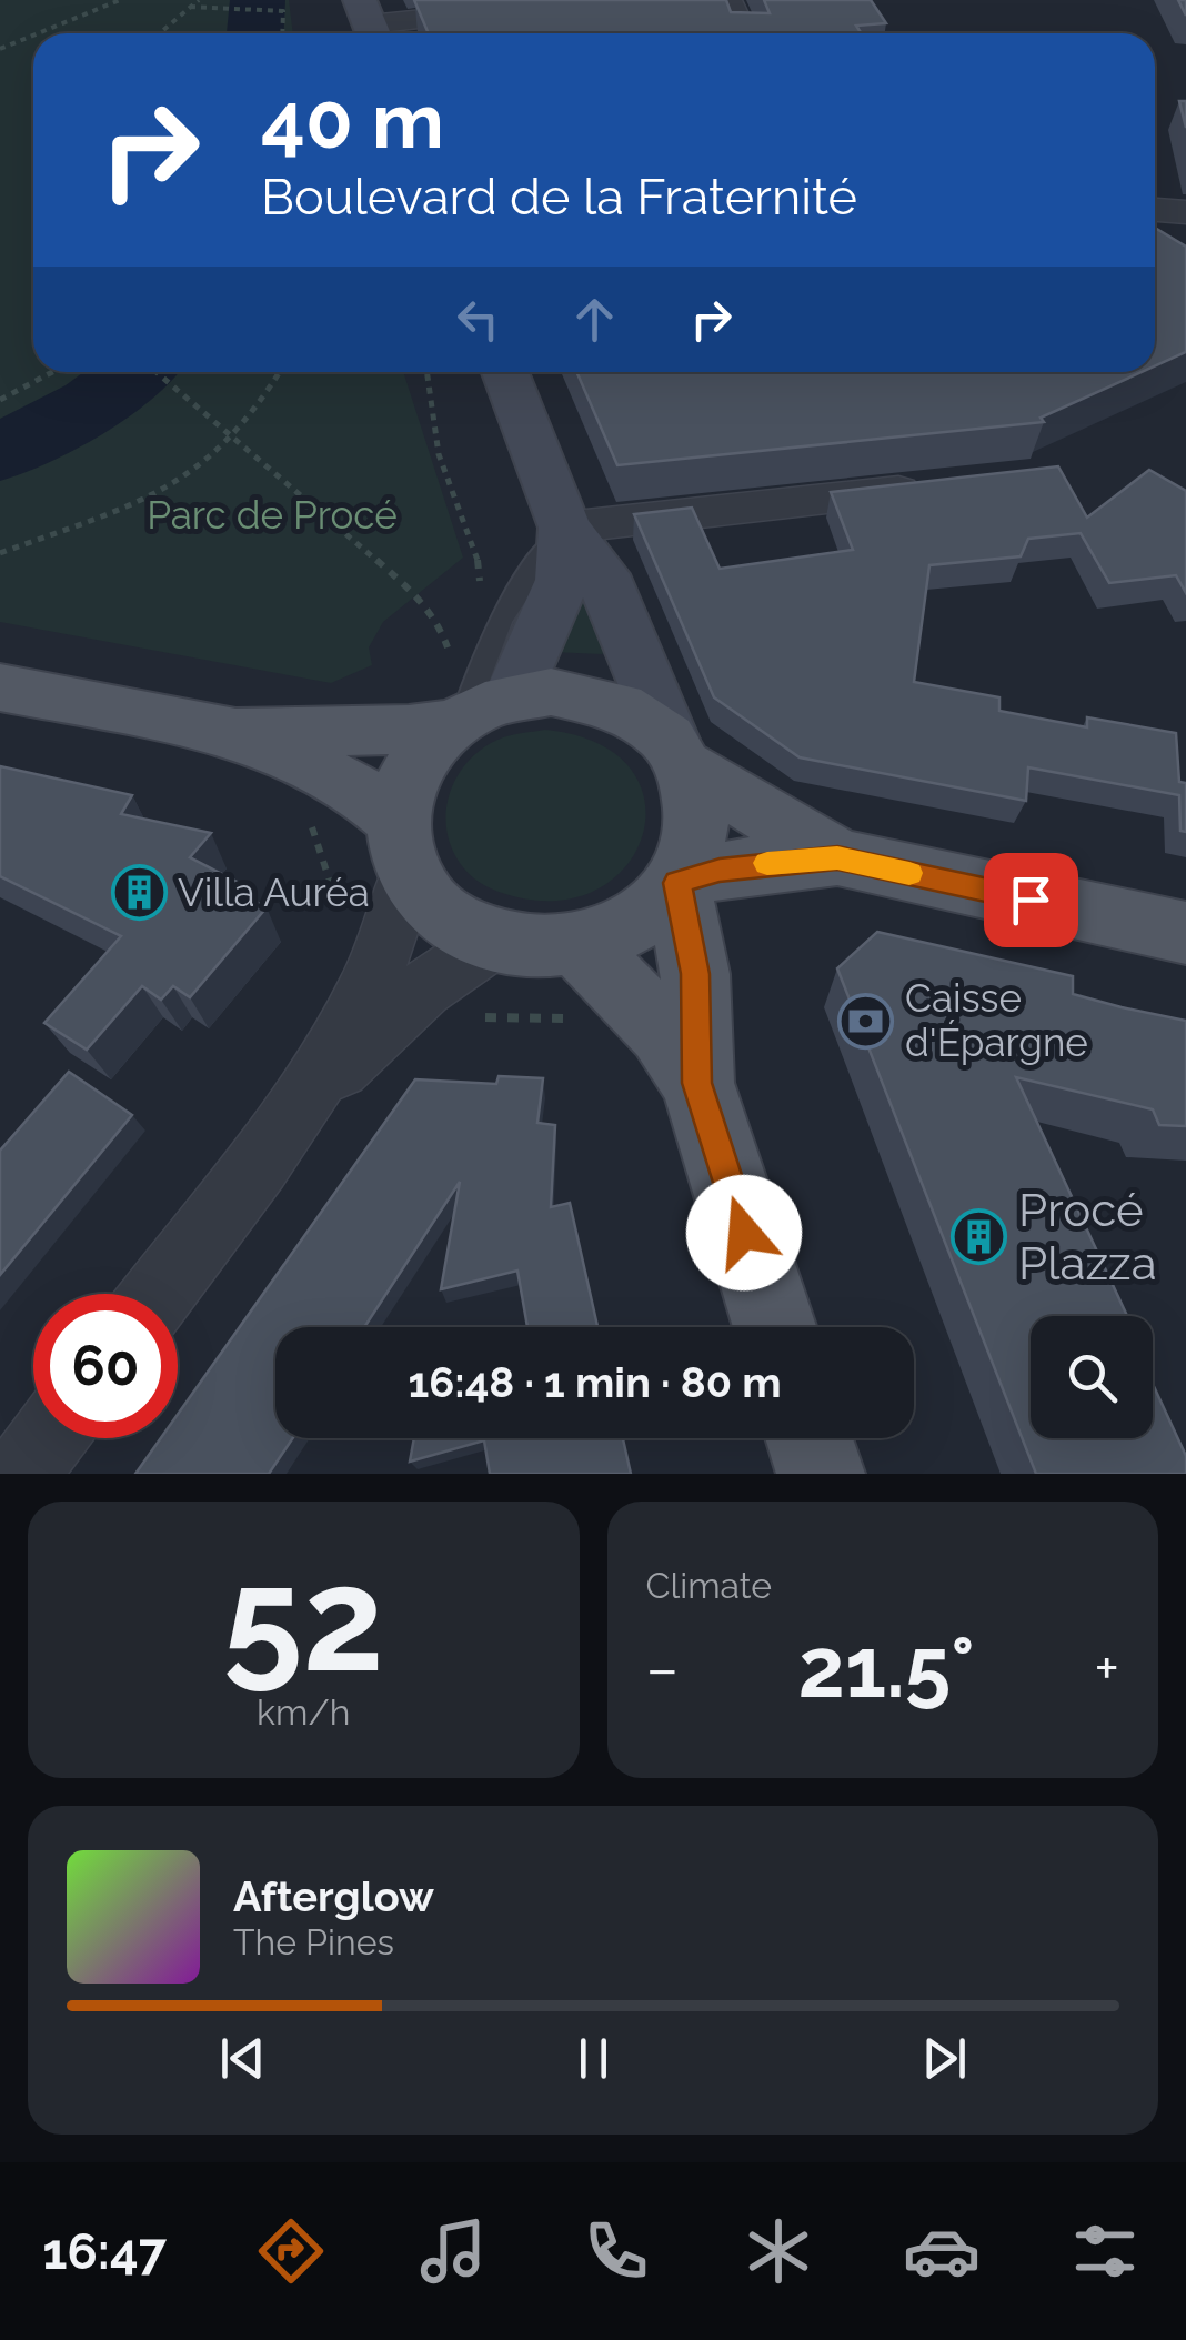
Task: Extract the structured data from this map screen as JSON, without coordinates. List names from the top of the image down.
{
  "parks": ["Parc de Procé"],
  "places": {
    "building": ["Villa Auréa", "Procé Plazza"],
    "bank": ["Caisse d'Épargne"]
  },
  "page": {
    "turn": ["40 m", "Boulevard de la Fraternité"],
    "limit": "60",
    "trip": "16:48 · 1 min · 80 m",
    "tile": [
      ["52", "km/h"],
      "Climate"
    ],
    "heat": ["−", "21.5°", "+"],
    "song": ["Afterglow", "The Pines"],
    "tabs": "16:47"
  }
}
